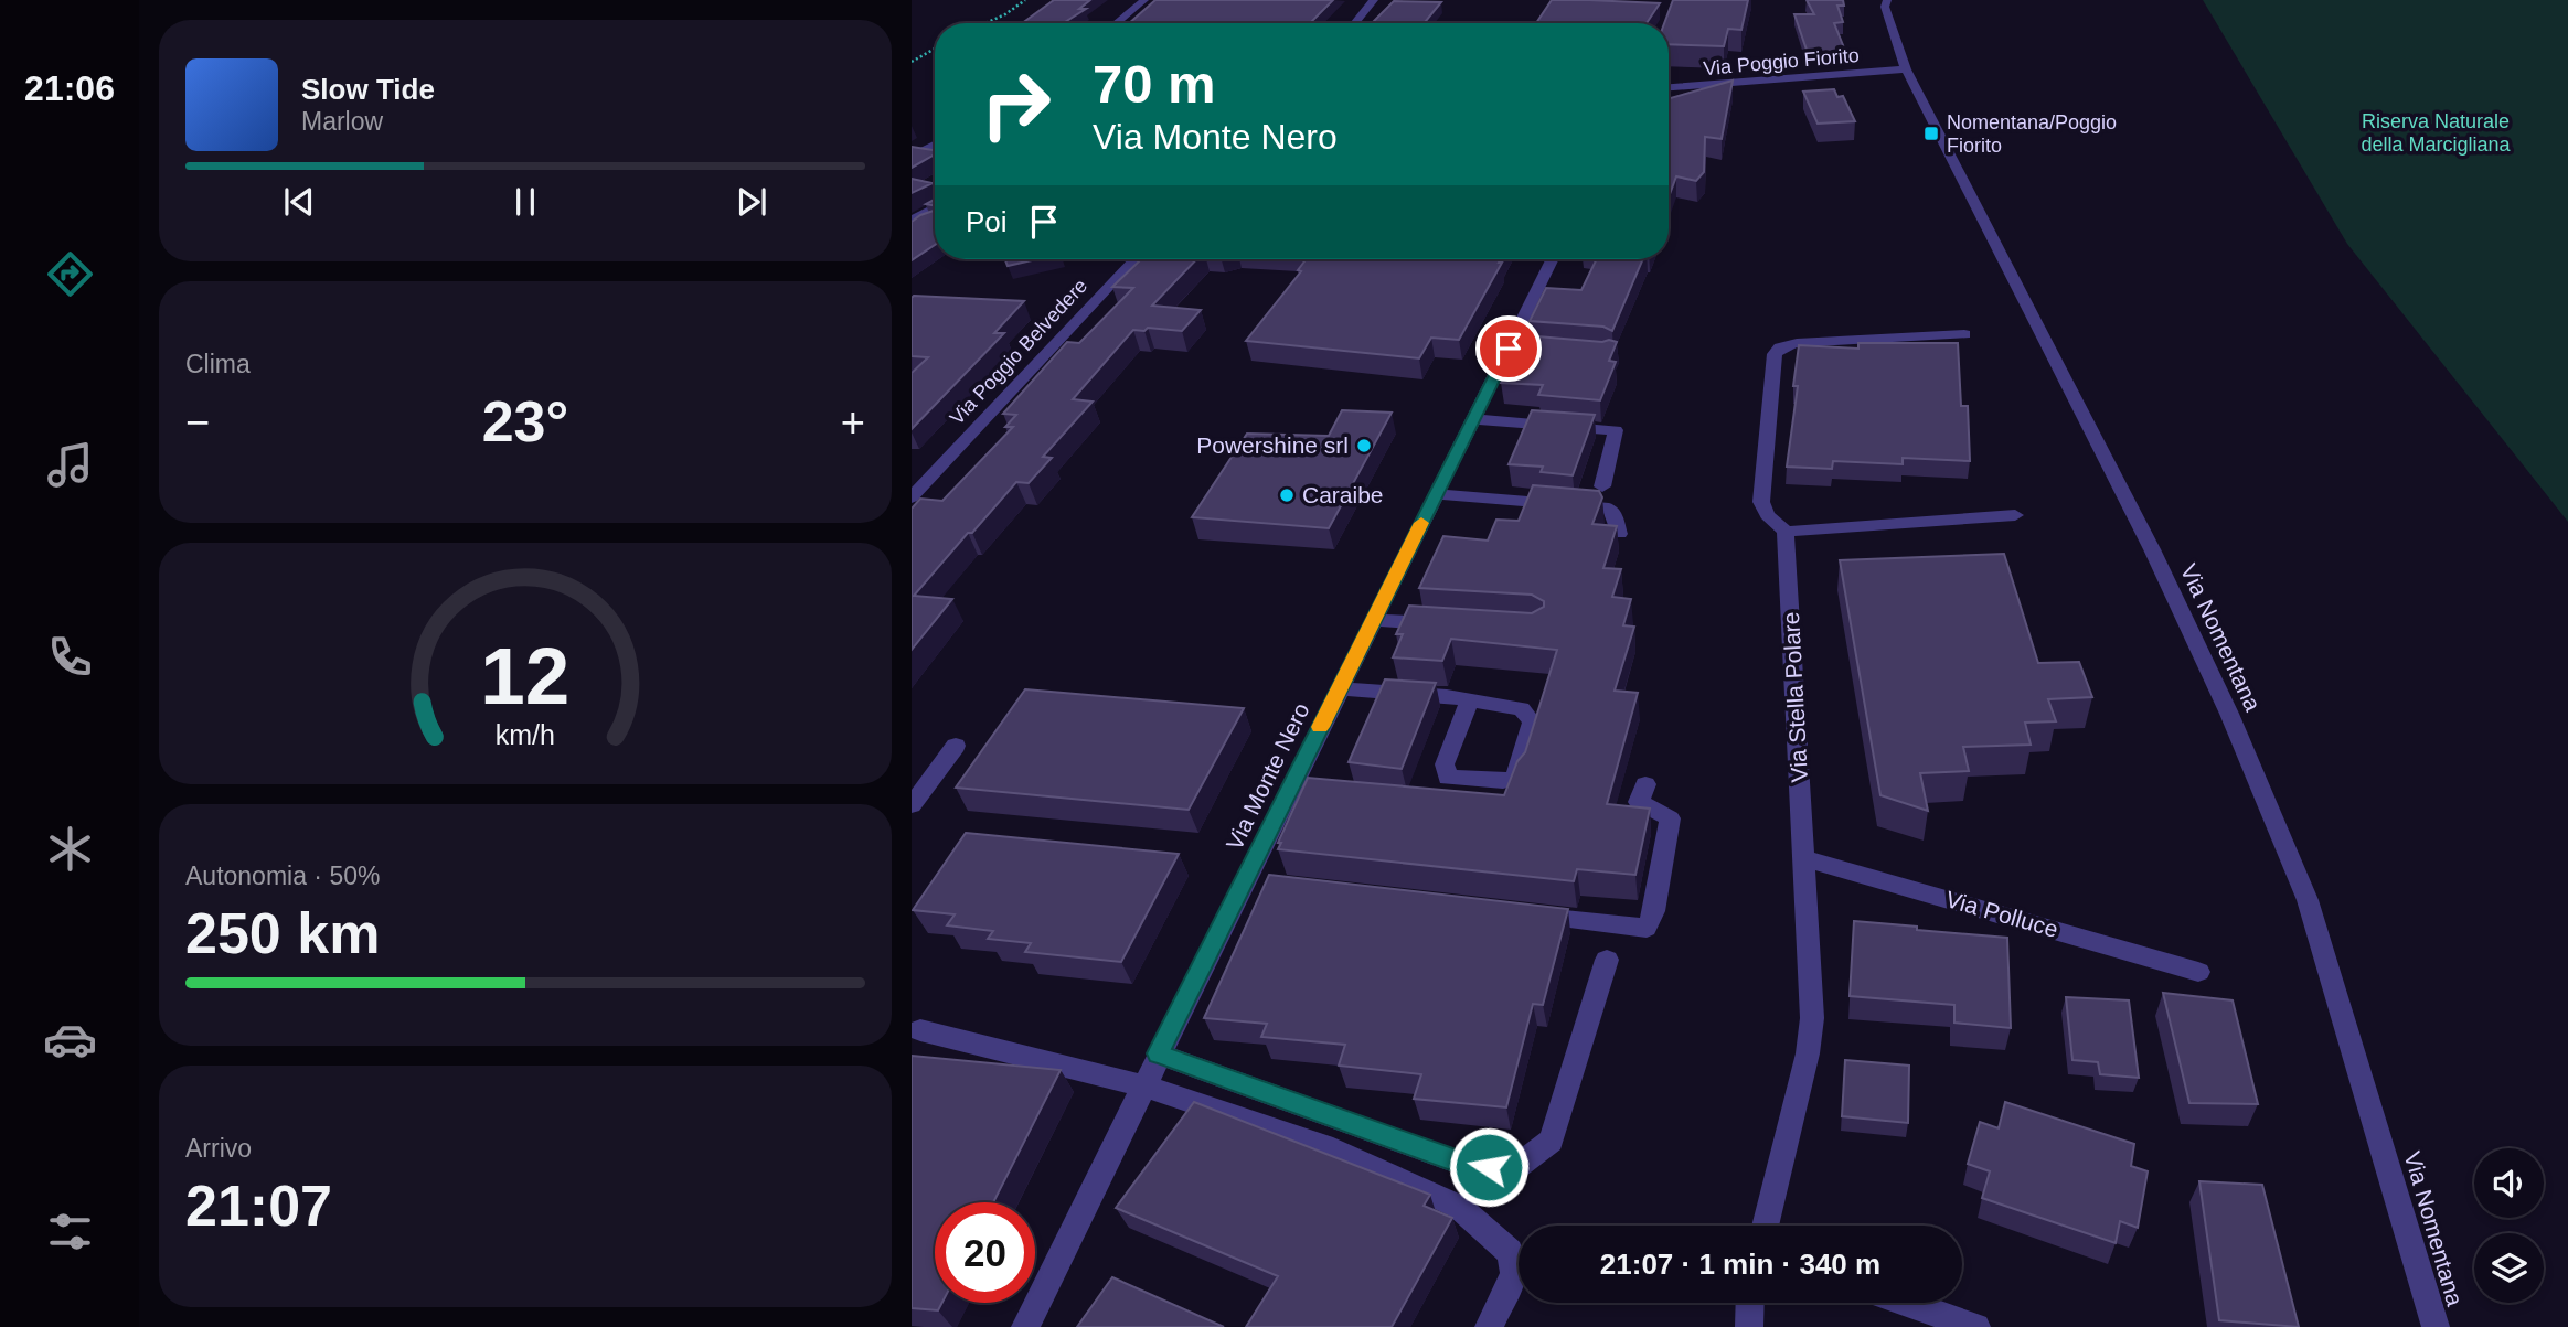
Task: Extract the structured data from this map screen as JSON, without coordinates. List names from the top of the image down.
{
  "streets": {
    "street": [
      "Via Poggio Fiorito",
      "Via Poggio Belvedere",
      "Via Nomentana",
      "Via Stella Polare",
      "Via Monte Nero",
      "Via Polluce"
    ]
  },
  "crossings": [
    ["Via Poggio Fiorito", "Via Nomentana"],
    ["Via Stella Polare", "Via Polluce"]
  ],
  "parks": ["Riserva Naturale della Marcigliana"],
  "places": {
    "transit": ["Nomentana/Poggio Fiorito"],
    "other": ["Powershine srl", "Caraibe"]
  },
  "page": {
    "tabs": "21:06",
    "turn": ["70 m", "Via Monte Nero"],
    "song": ["Slow Tide", "Marlow"],
    "then": "Poi",
    "tile": [
      "Clima",
      ["Autonomia · 50%", "250 km"],
      ["Arrivo", "21:07"]
    ],
    "heat": ["−", "23°", "+"],
    "limit": "20",
    "trip": "21:07 · 1 min · 340 m",
    "gauge": ["12", "km/h"]
  }
}
